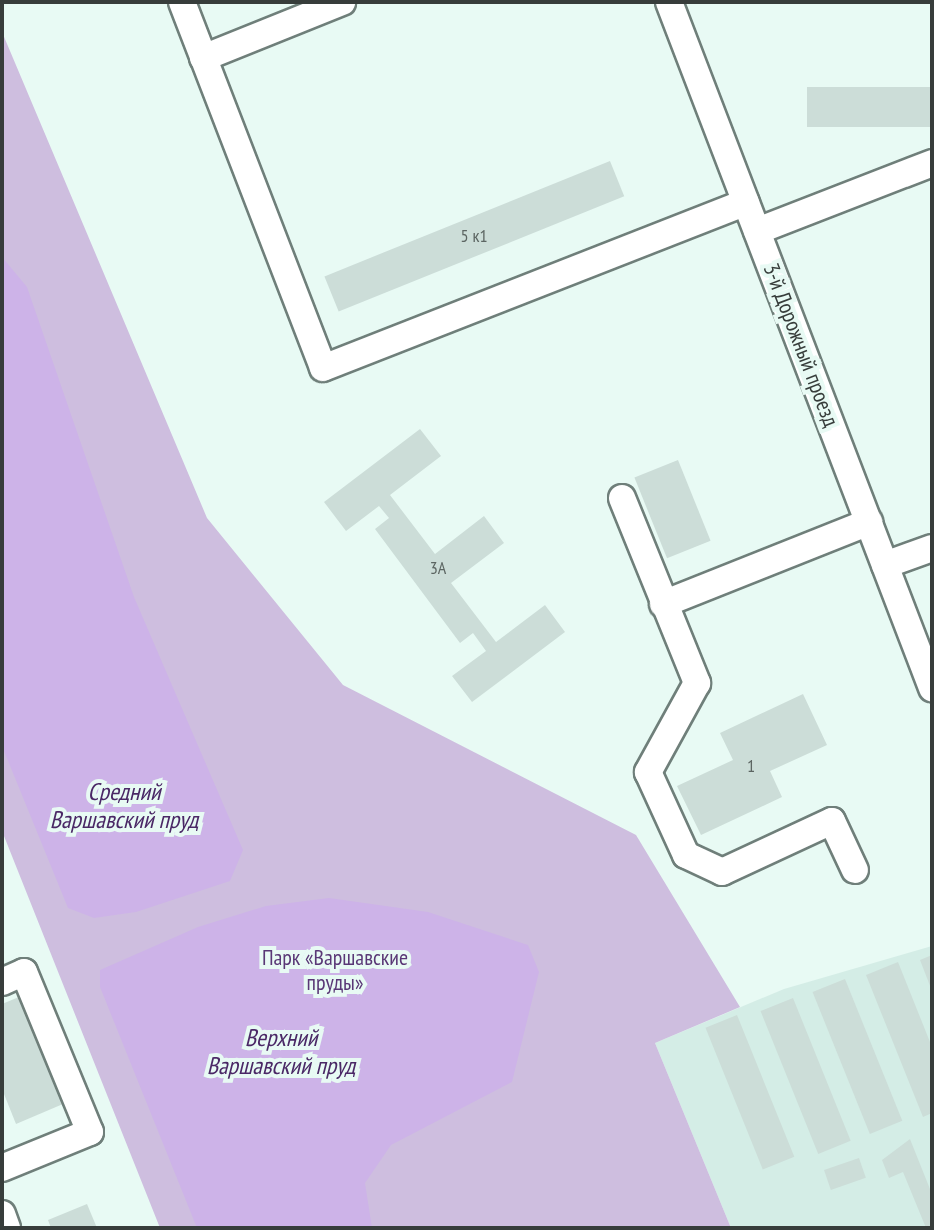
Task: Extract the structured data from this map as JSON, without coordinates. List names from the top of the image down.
{
  "streets": {
    "street": ["3-й Дорожный проезд"]
  },
  "water": ["Средний Варшавский пруд", "Верхний Варшавский пруд"],
  "parks": ["Парк «Варшавские пруды»"],
  "house_numbers": ["5 к1", "3А", "1"]
}
